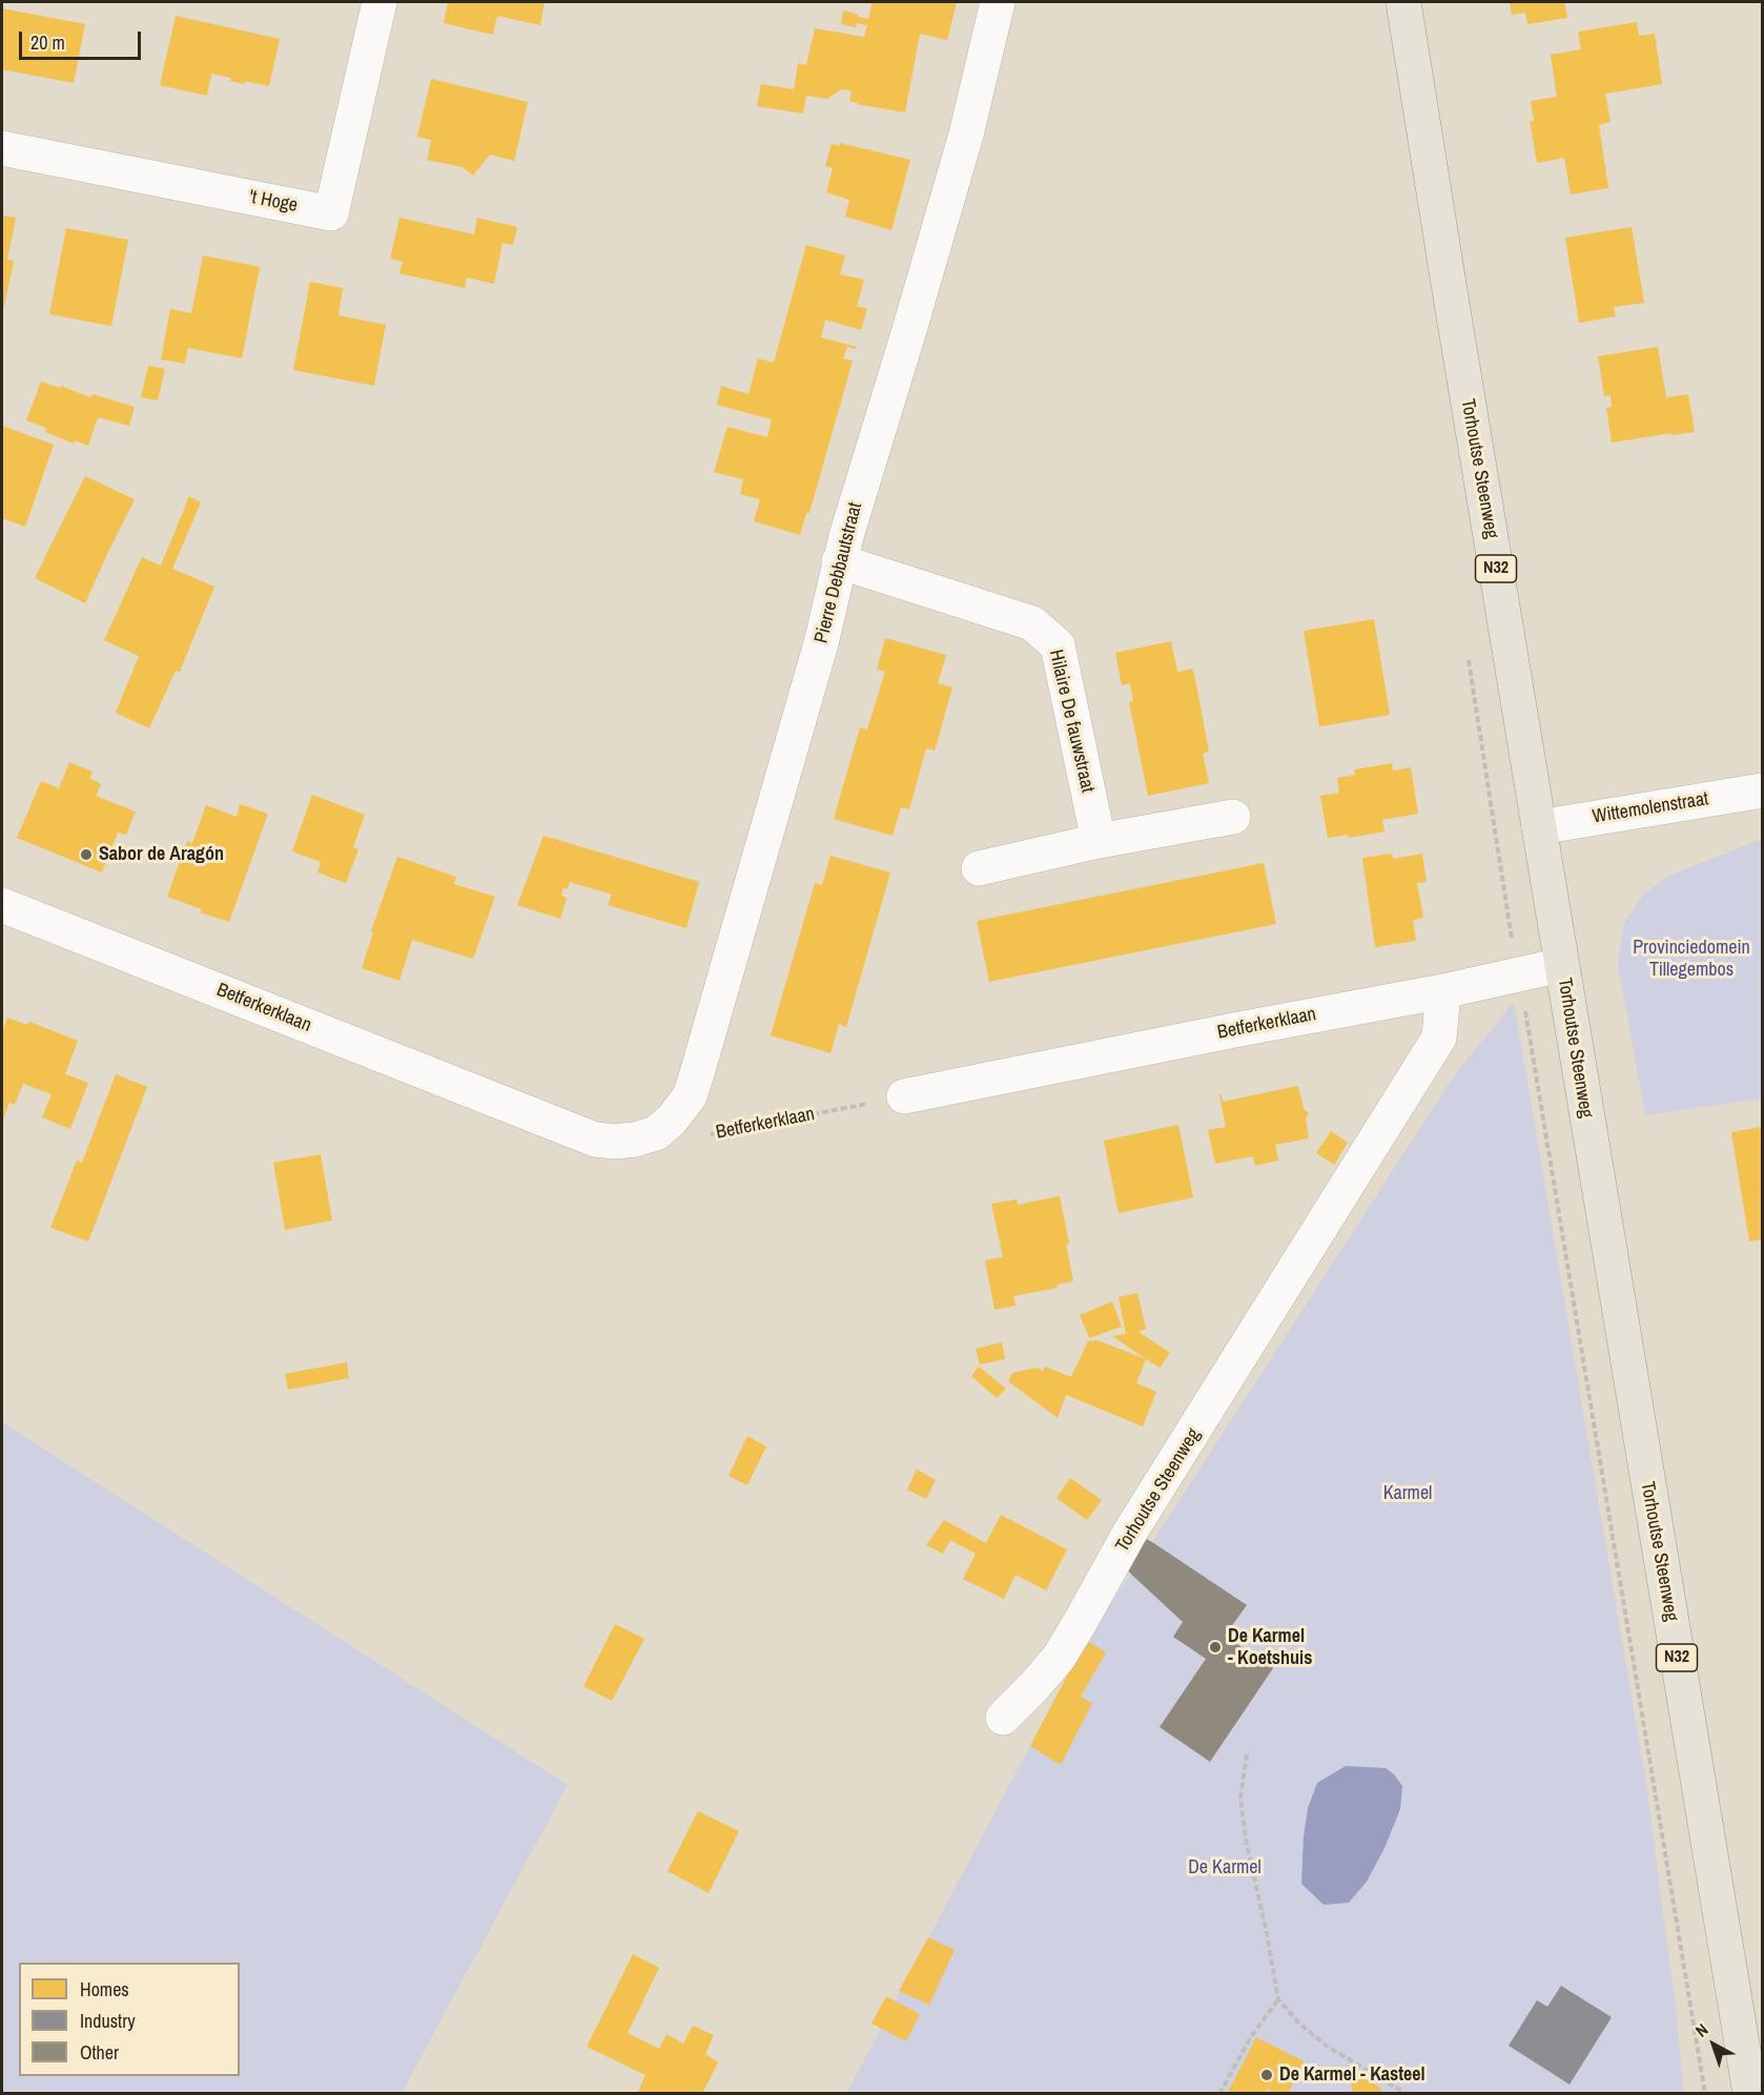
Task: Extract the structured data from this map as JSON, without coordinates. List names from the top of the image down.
{
  "streets": {
    "main road": ["Torhoutse Steenweg", "N32"],
    "street": [
      "'t Hoge",
      "Pierre Debbautstraat",
      "Hilaire De fauwstraat",
      "Wittemolenstraat",
      "Betferkerklaan"
    ]
  },
  "crossings": [
    ["Torhoutse Steenweg", "Wittemolenstraat"],
    ["Torhoutse Steenweg", "Betferkerklaan"],
    ["Pierre Debbautstraat", "Hilaire De fauwstraat"],
    ["Pierre Debbautstraat", "Betferkerklaan"]
  ],
  "parks": ["Provinciedomein Tillegembos", "Karmel", "De Karmel"],
  "places": ["Sabor de Aragón", "De Karmel - Koetshuis", "De Karmel - Kasteel"],
  "legend": ["Homes", "Industry", "Other"],
  "scale_bar": "20 m",
  "north": "top left"
}
